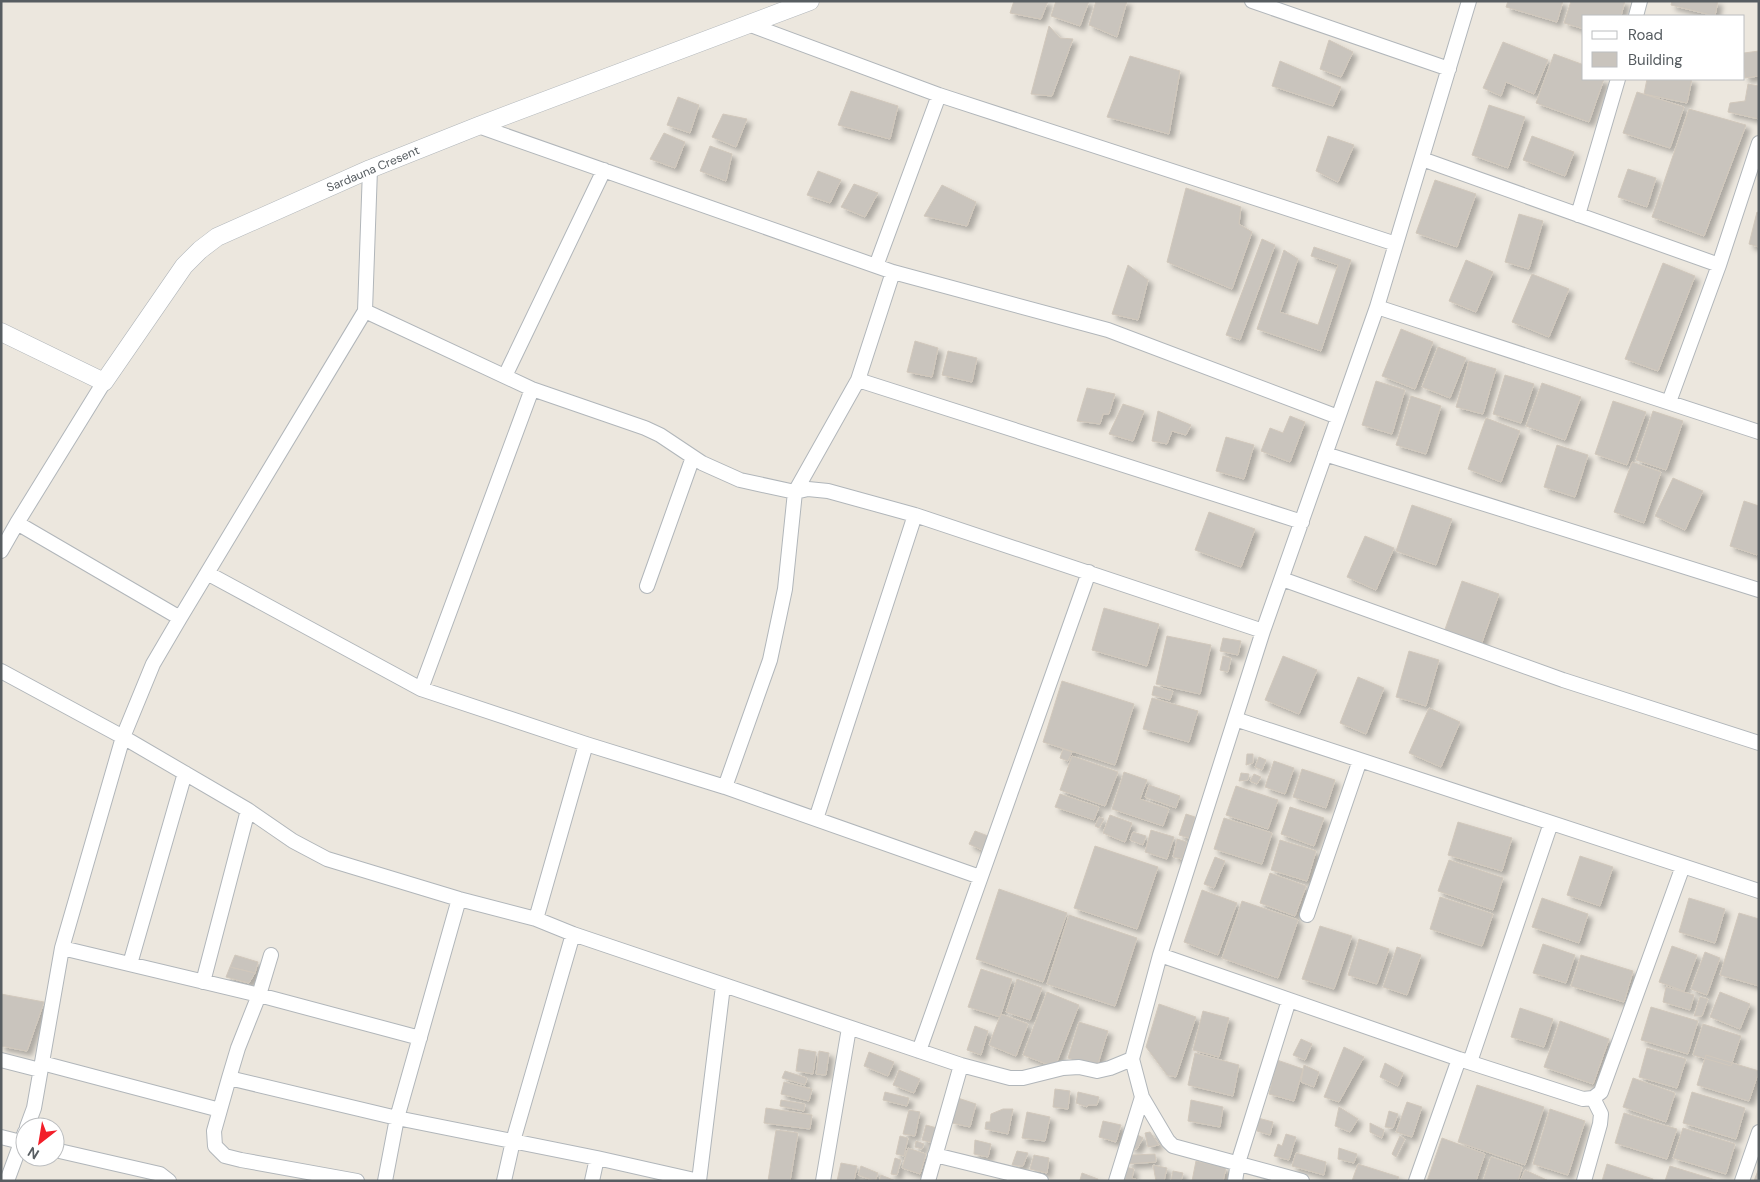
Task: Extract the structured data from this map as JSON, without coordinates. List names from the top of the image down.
{
  "streets": {
    "street": ["Sardauna Cresent"]
  },
  "legend": ["Road", "Building"],
  "north": "bottom left"
}
